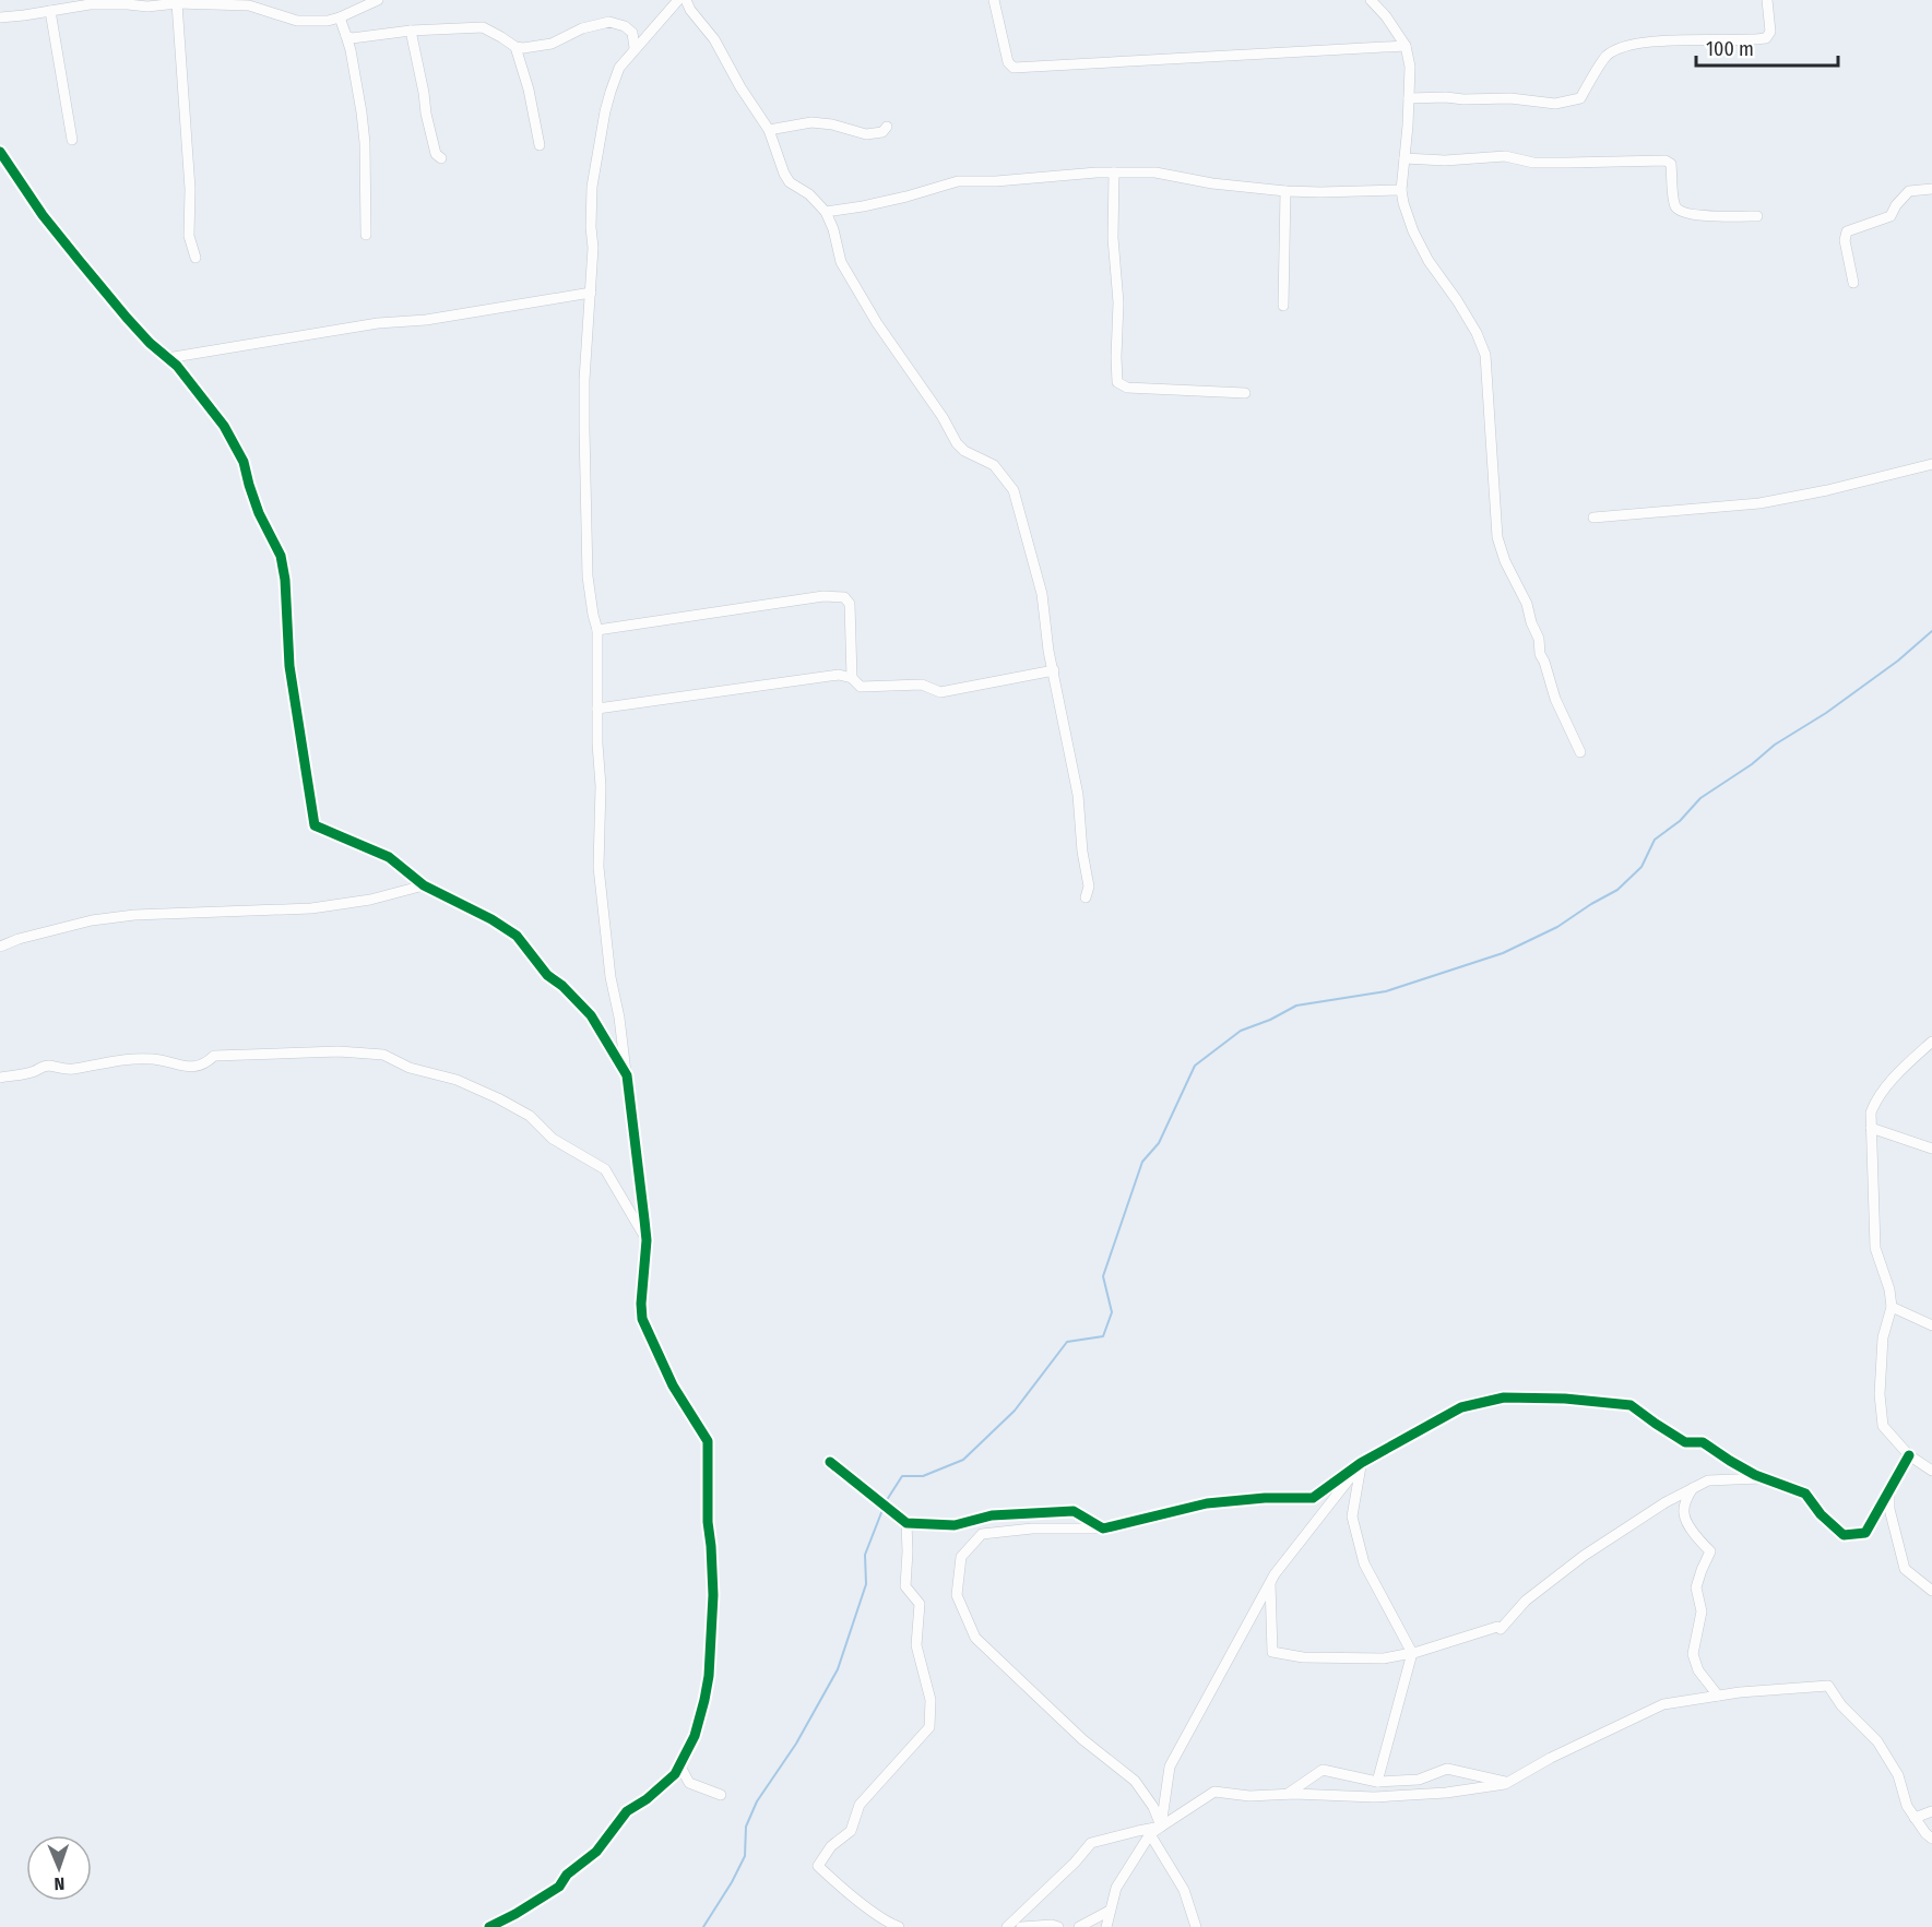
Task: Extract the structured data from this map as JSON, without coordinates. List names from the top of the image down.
{
  "scale_bar": "100 m",
  "north": "bottom"
}
